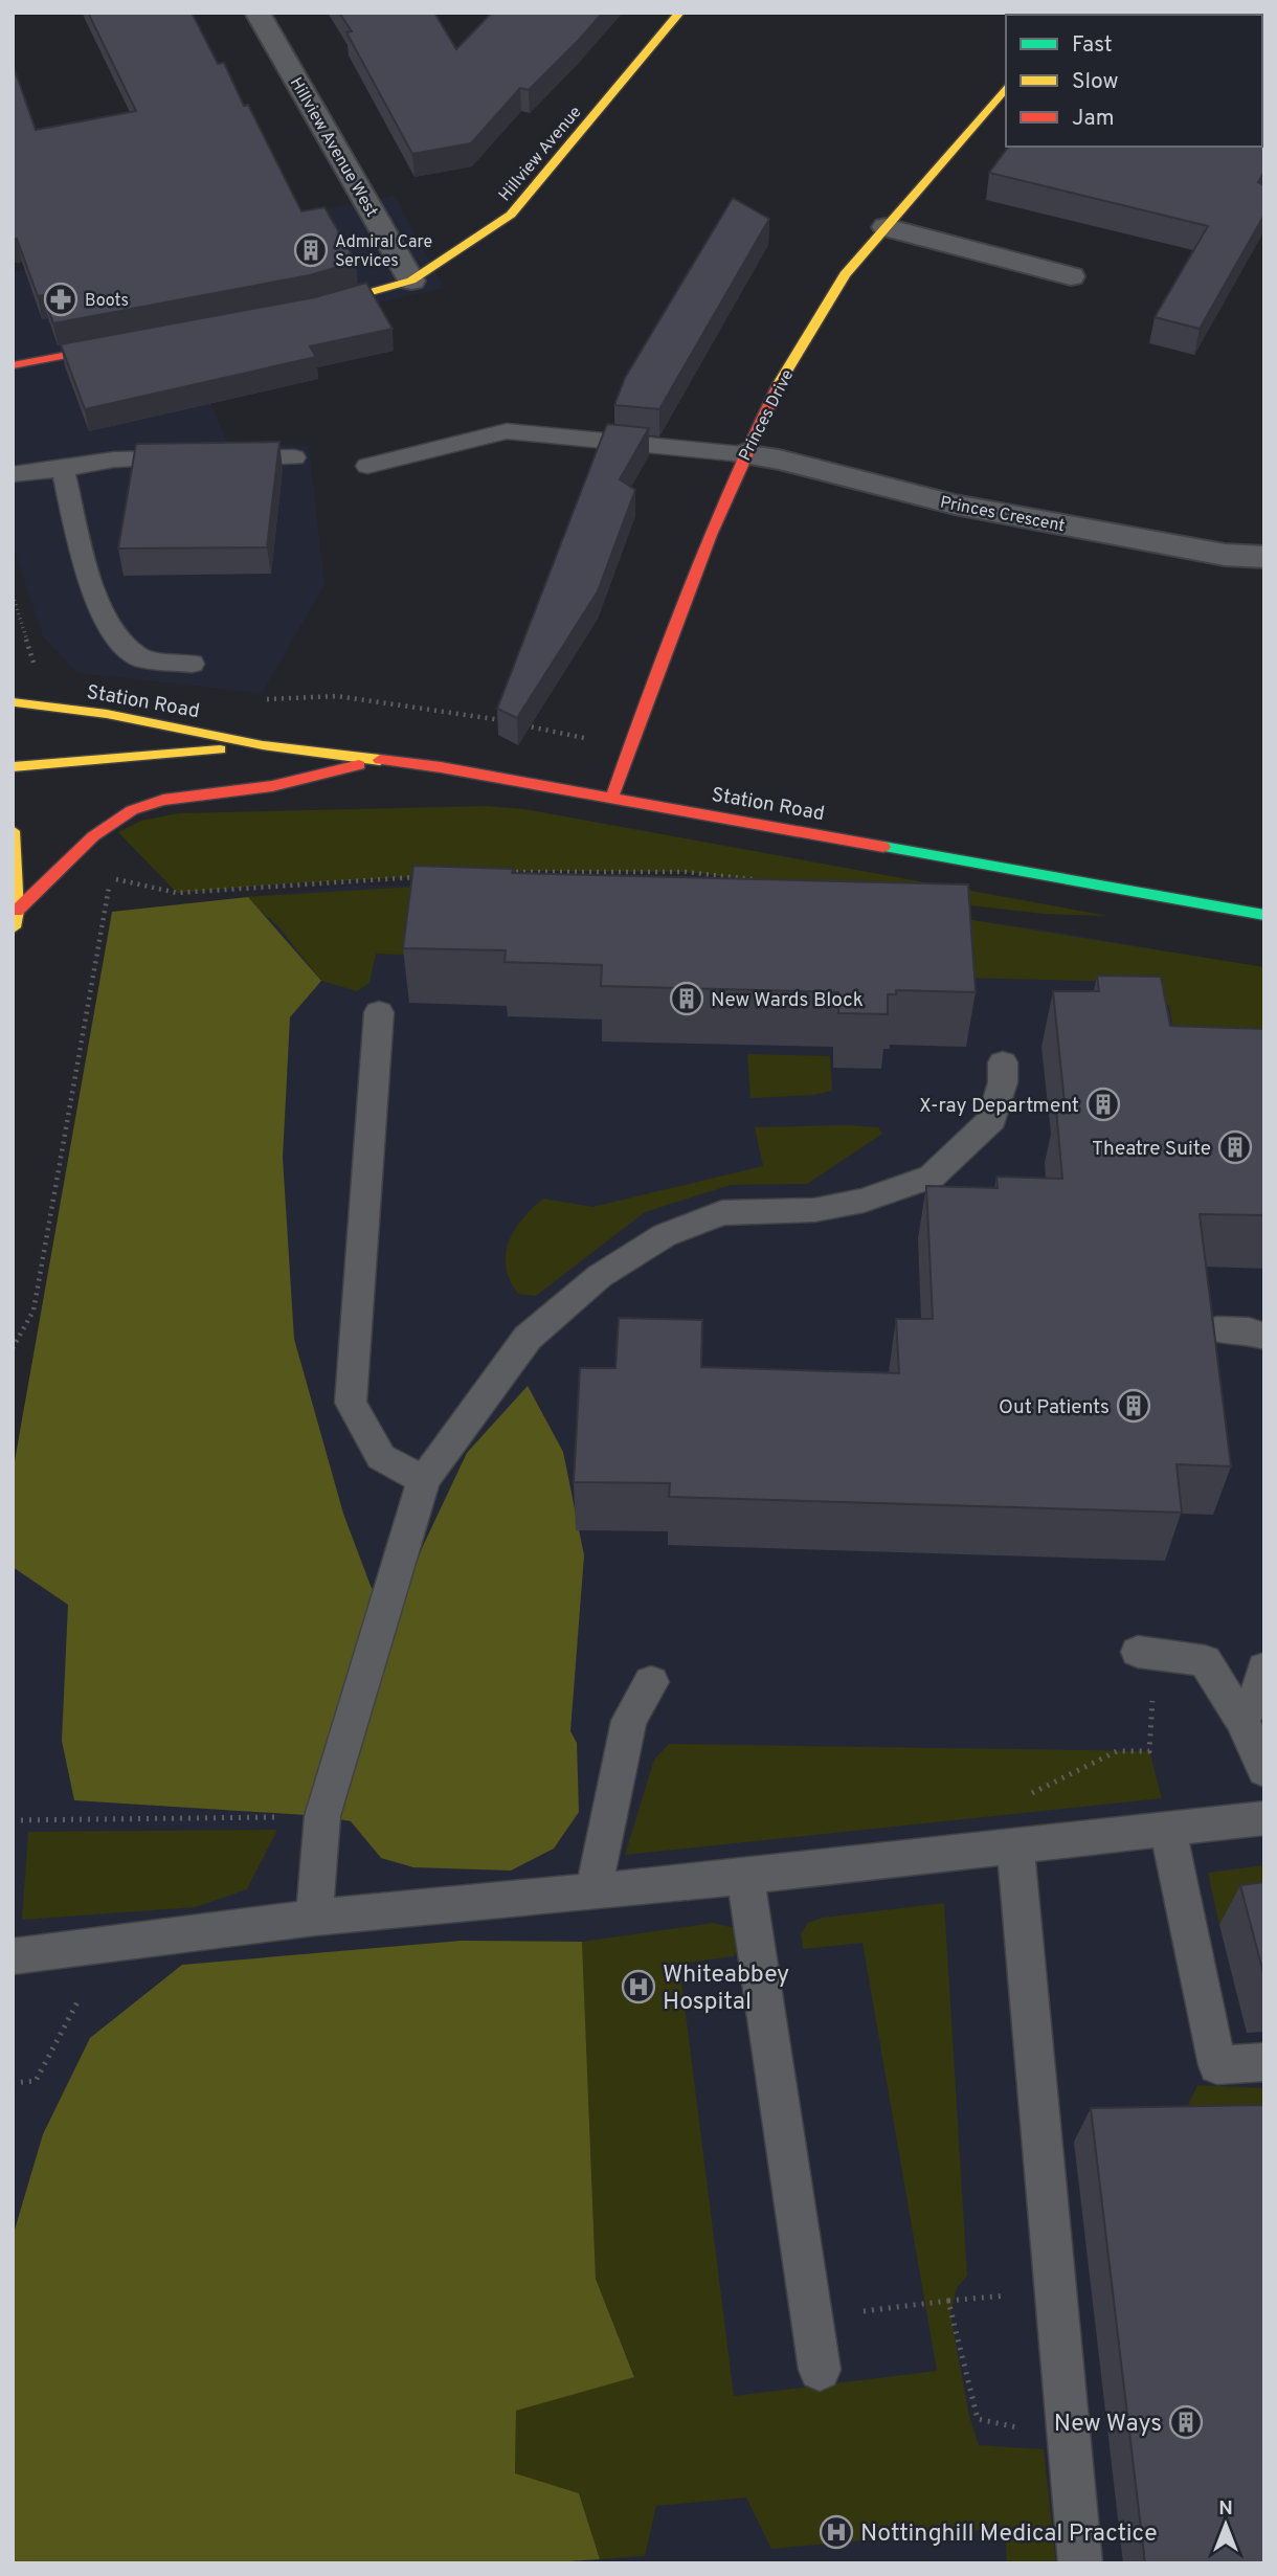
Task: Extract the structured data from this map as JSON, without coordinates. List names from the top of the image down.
{
  "streets": {
    "street": [
      "Hillview Avenue West",
      "Hillview Avenue",
      "Princes Drive",
      "Princes Crescent",
      "Station Road"
    ]
  },
  "crossings": [
    ["Hillview Avenue West", "Hillview Avenue"],
    ["Princes Drive", "Princes Crescent"],
    ["Princes Drive", "Station Road"]
  ],
  "places": {
    "building": [
      "Admiral Care Services",
      "New Wards Block",
      "X-ray Department",
      "Theatre Suite",
      "Out Patients",
      "New Ways"
    ],
    "pharmacy": ["Boots"],
    "hospital": ["Whiteabbey Hospital", "Nottinghill Medical Practice"]
  },
  "legend": ["Fast", "Slow", "Jam"],
  "north": "top"
}
